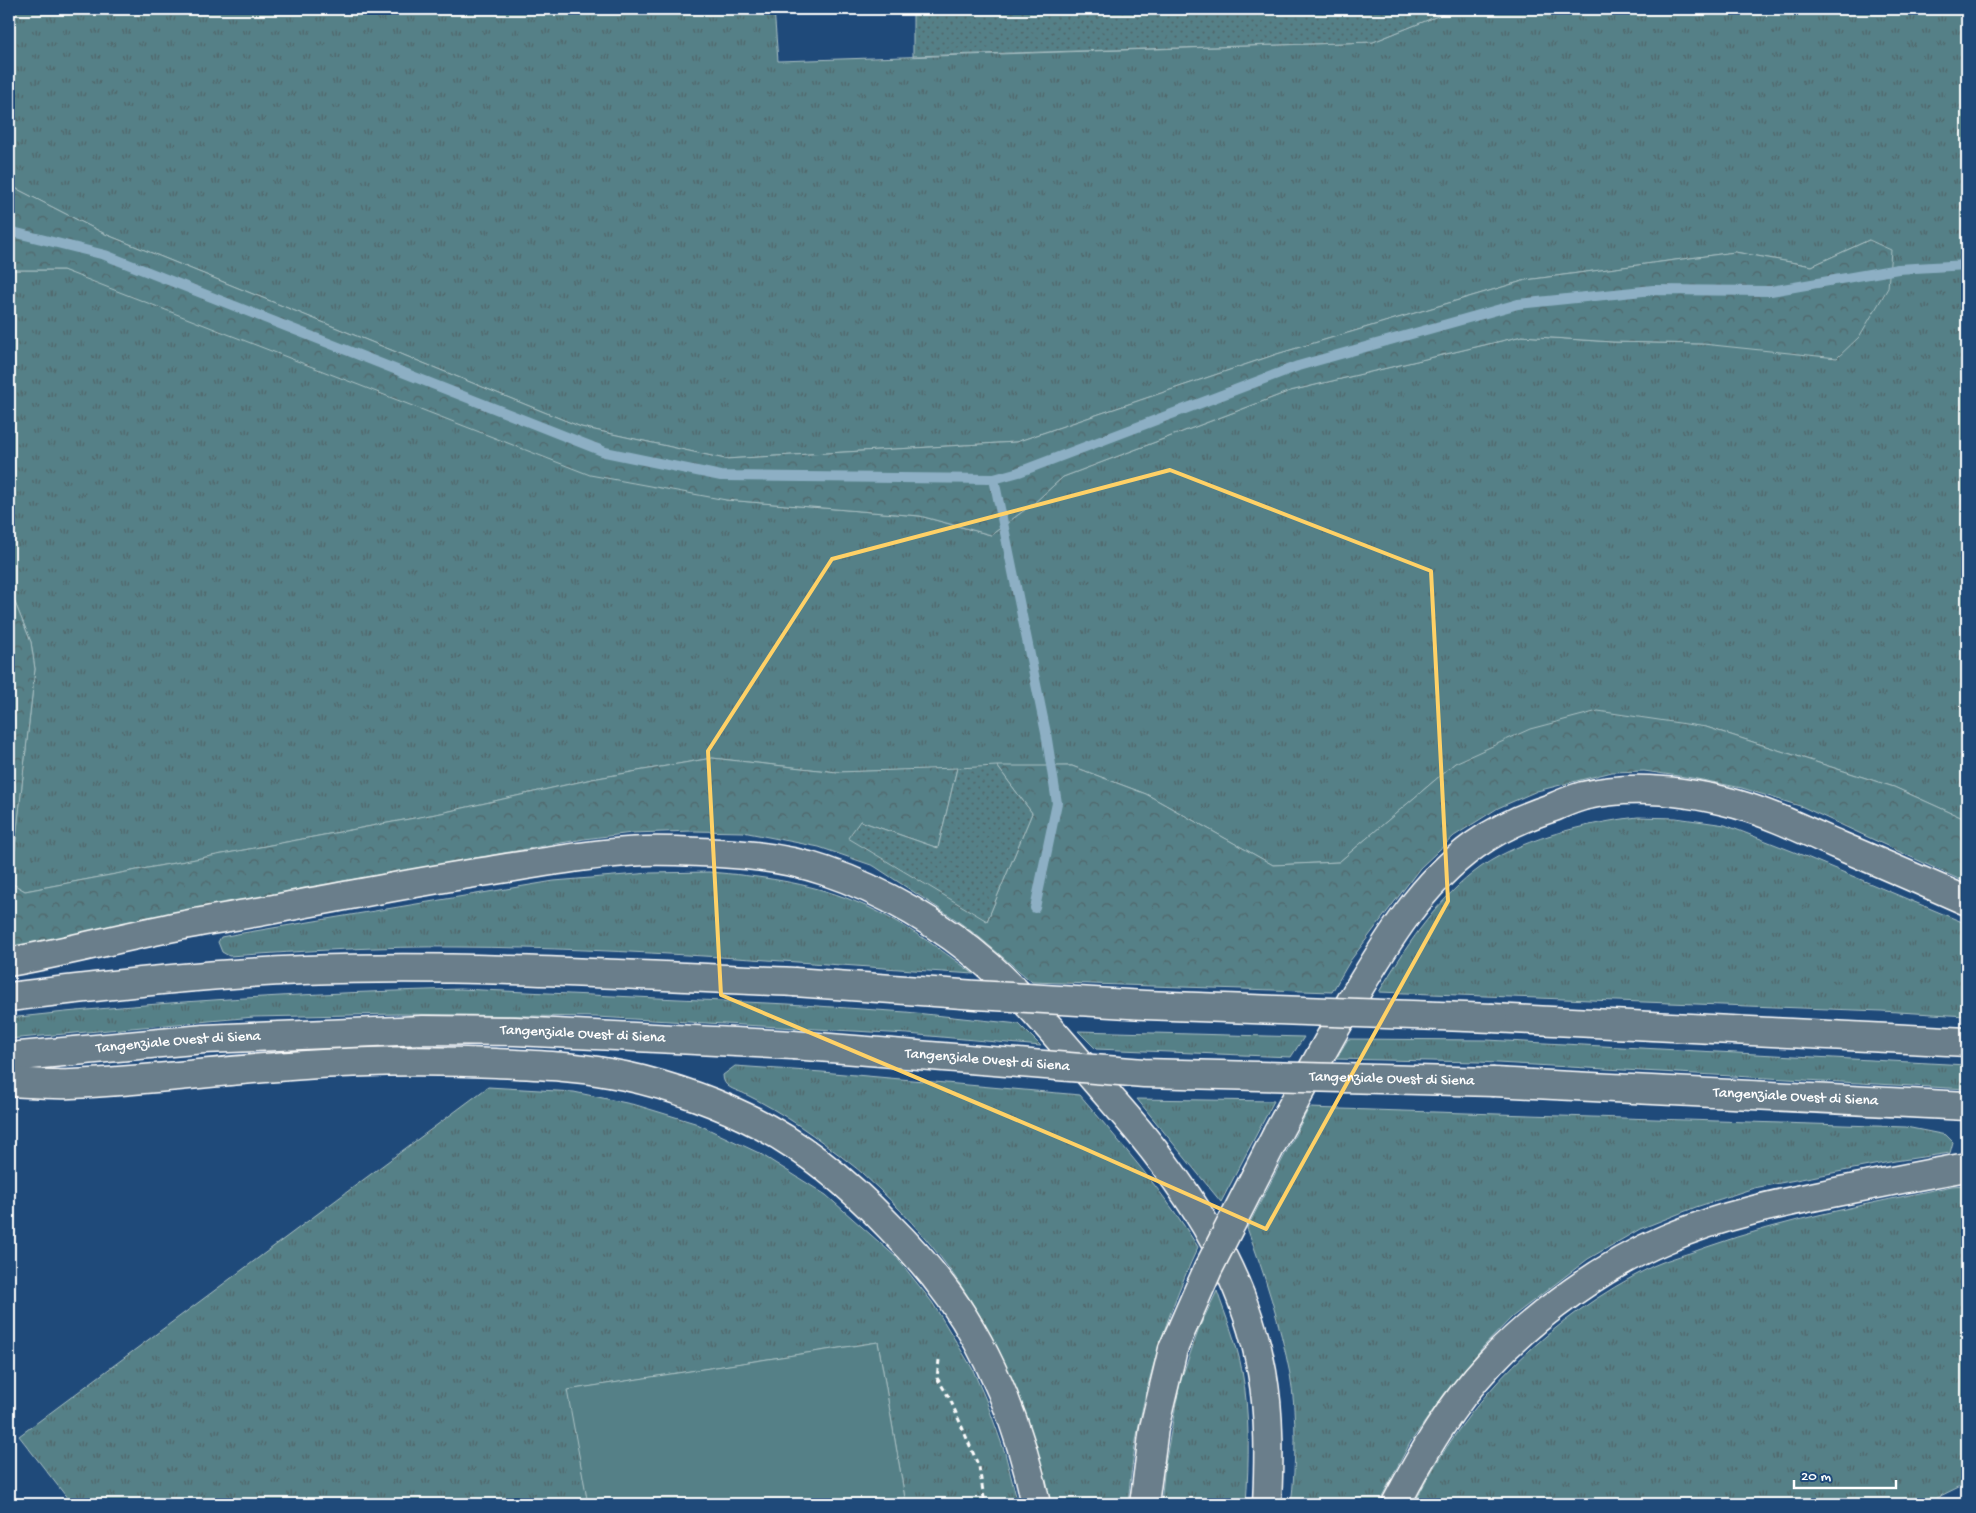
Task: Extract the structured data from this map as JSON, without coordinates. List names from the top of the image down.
{
  "streets": {
    "highway": ["Tangenziale Ovest di Siena"]
  },
  "scale_bar": "20 m"
}
